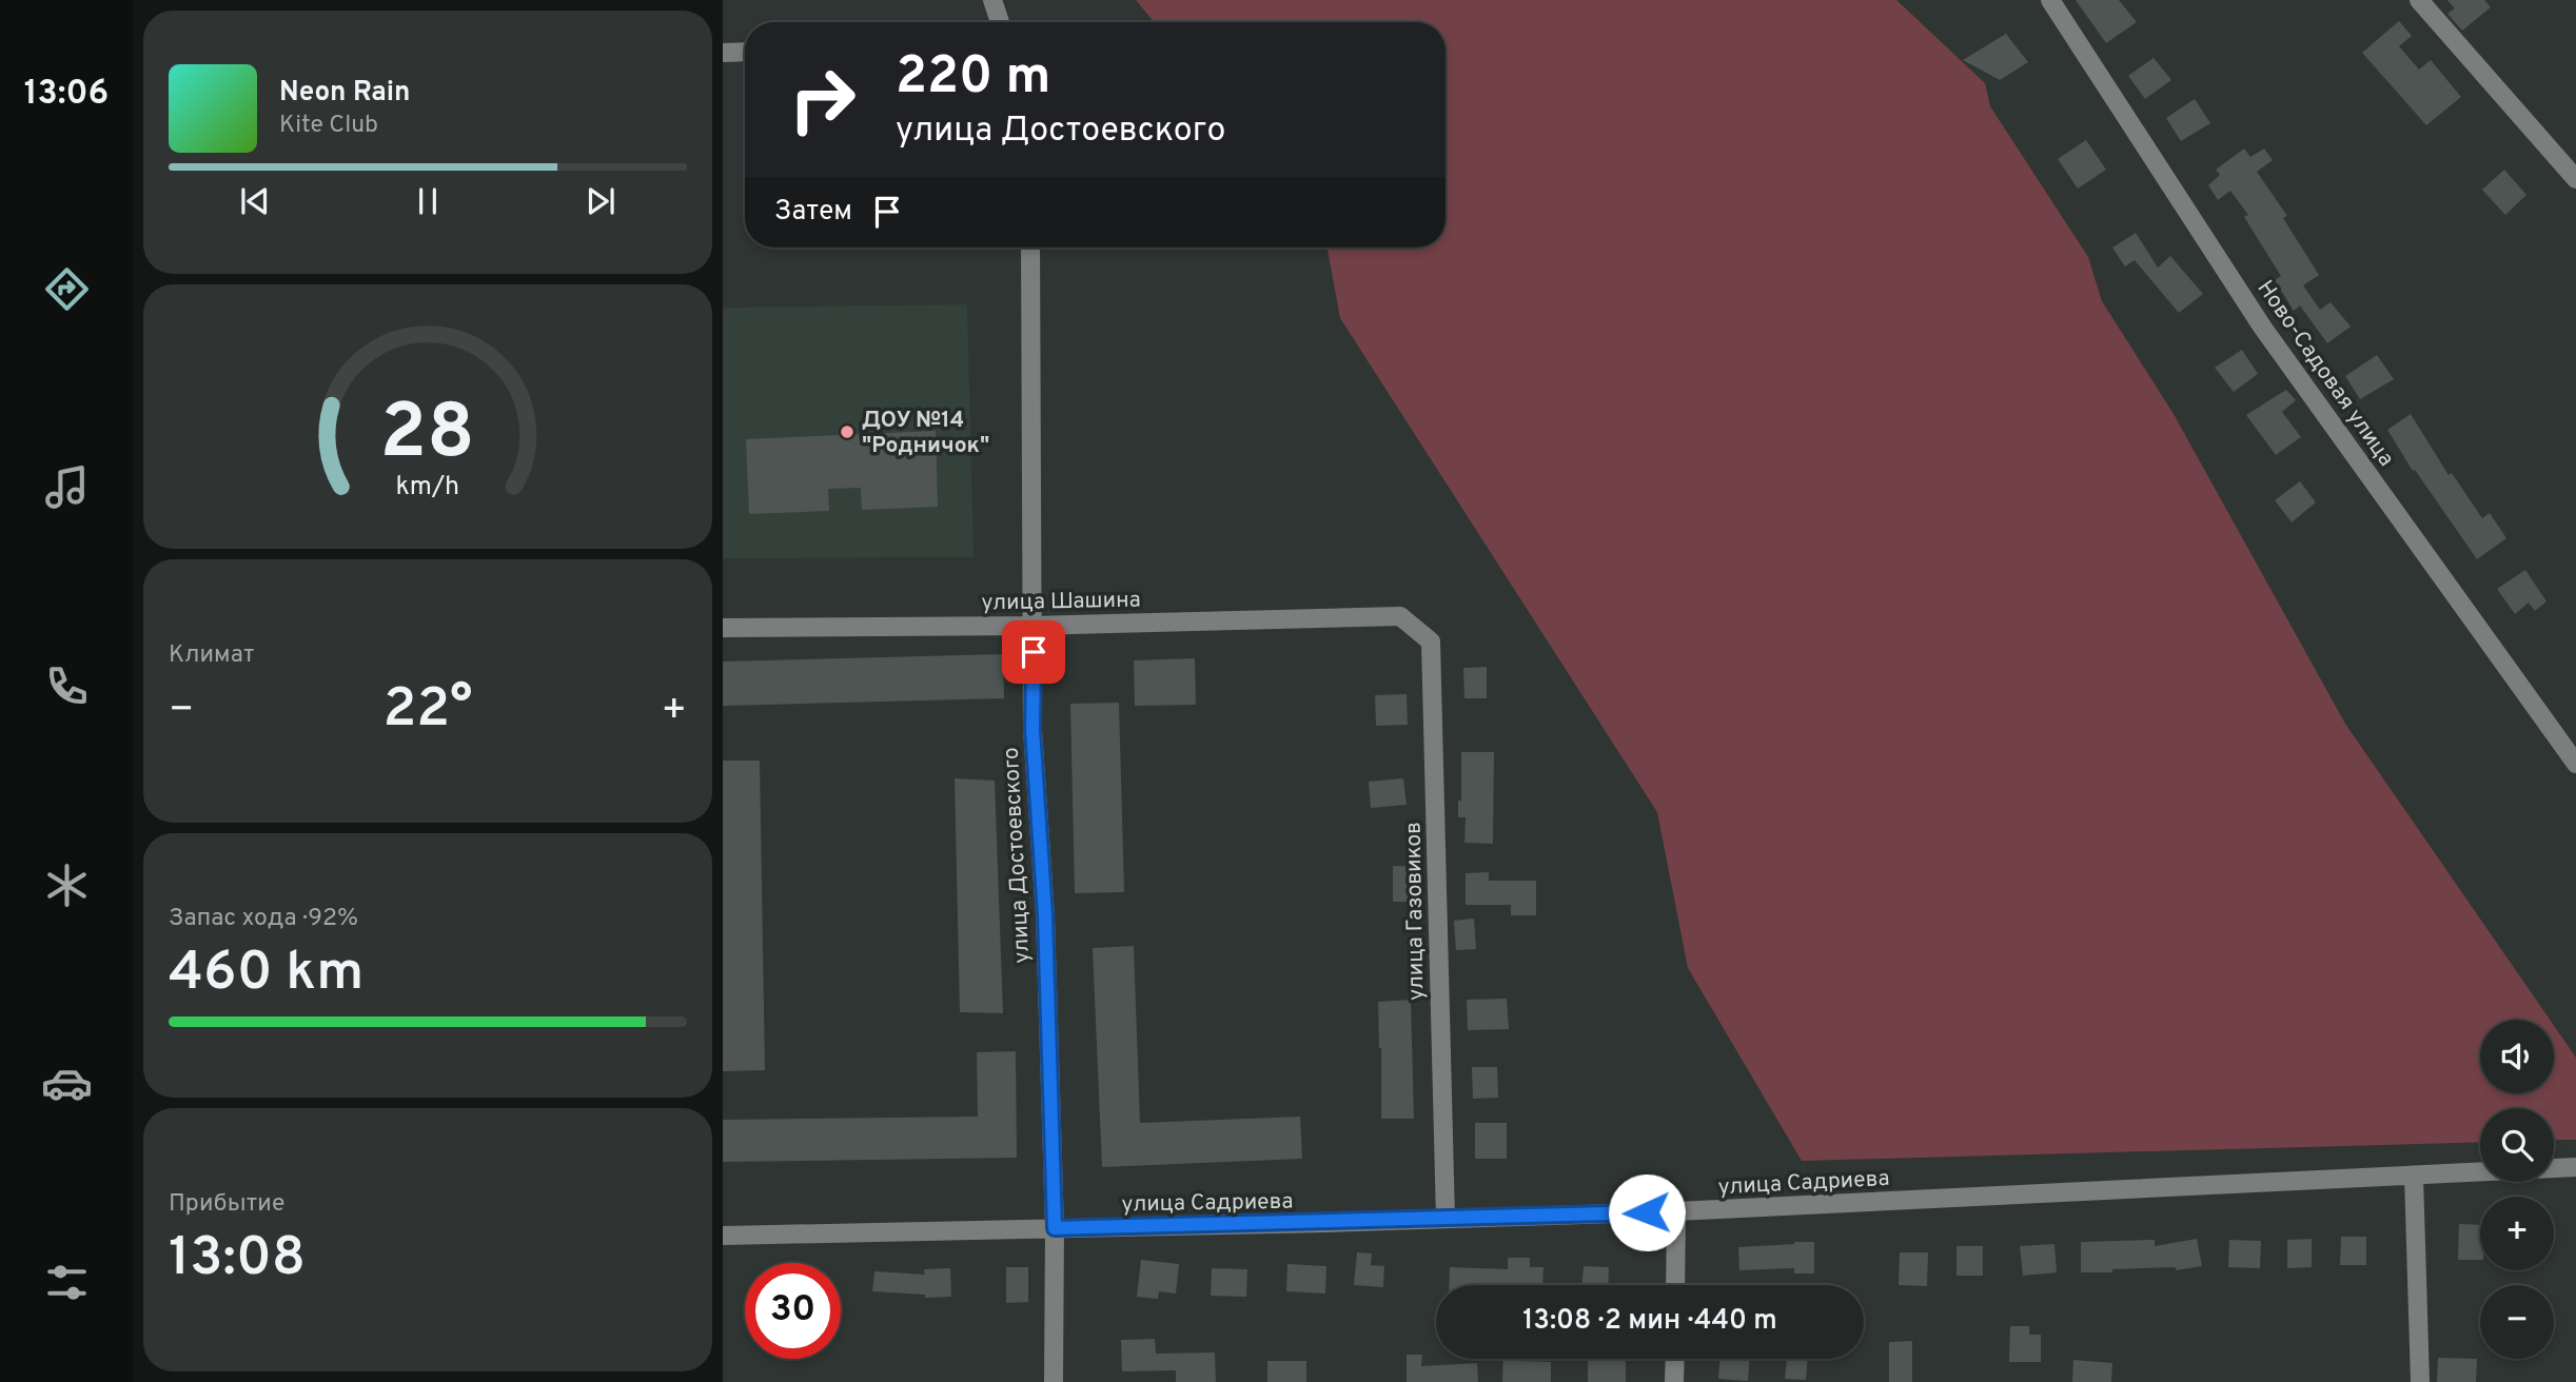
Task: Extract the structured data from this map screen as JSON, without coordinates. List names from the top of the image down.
{
  "streets": {
    "street": [
      "Ново-Садовая улица",
      "улица Шашина",
      "улица Достоевского",
      "улица Газовиков",
      "улица Садриева"
    ]
  },
  "crossings": [
    ["улица Шашина", "улица Достоевского"],
    ["улица Шашина", "улица Газовиков"],
    ["улица Достоевского", "улица Садриева"],
    ["улица Газовиков", "улица Садриева"]
  ],
  "places": ["ДОУ №14 \"Родничок\""],
  "page": {
    "tabs": "13:06",
    "turn": ["220 m", "улица Достоевского"],
    "song": ["Neon Rain", "Kite Club"],
    "then": "Затем",
    "tile": [
      "Климат",
      ["Запас хода · 92%", "460 km"],
      ["Прибытие", "13:08"]
    ],
    "heat": ["−", "22°", "+"],
    "map_buttons": ["+", "−"],
    "limit": "30",
    "trip": "13:08 · 2 мин · 440 m",
    "gauge": ["28", "km/h"]
  }
}
